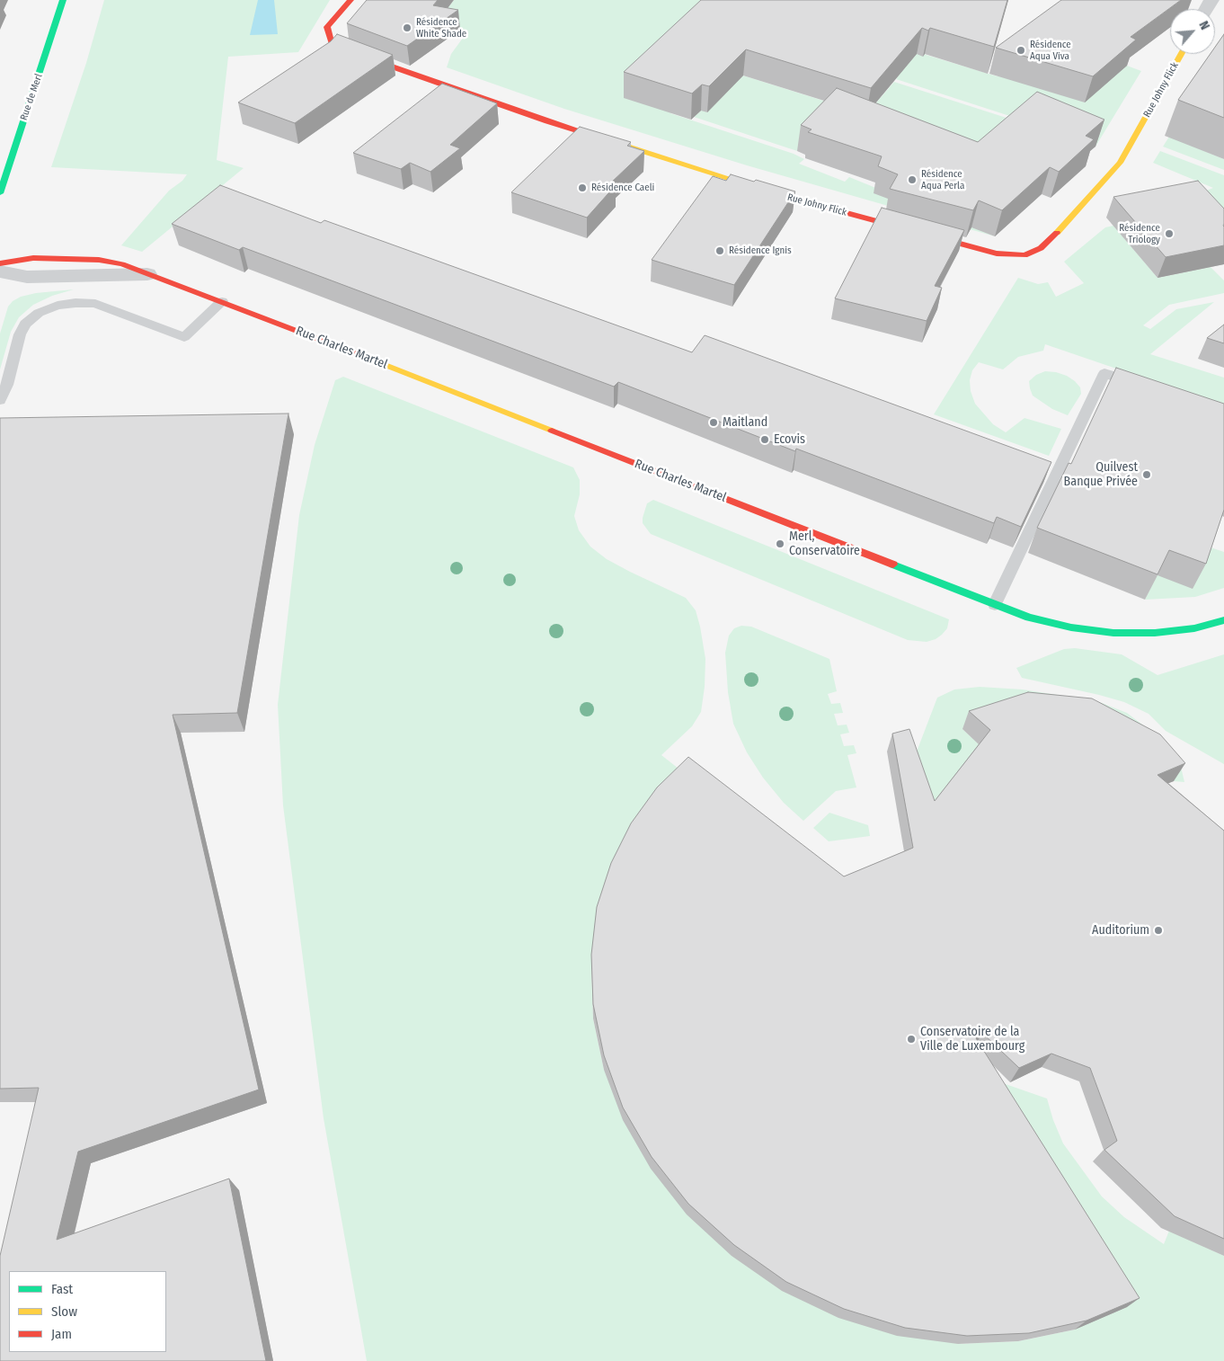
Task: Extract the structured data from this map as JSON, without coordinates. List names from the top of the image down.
{
  "streets": {
    "street": ["Rue Johny Flick", "Rue de Merl", "Rue Charles Martel"]
  },
  "places": [
    "Résidence White Shade",
    "Résidence Aqua Viva",
    "Résidence Aqua Perla",
    "Résidence Caeli",
    "Résidence Triology",
    "Résidence Ignis",
    "Maitland",
    "Ecovis",
    "Quilvest Banque Privée",
    "Merl, Conservatoire",
    "Auditorium",
    "Conservatoire de la Ville de Luxembourg"
  ],
  "legend": ["Fast", "Slow", "Jam"],
  "north": "top right"
}
